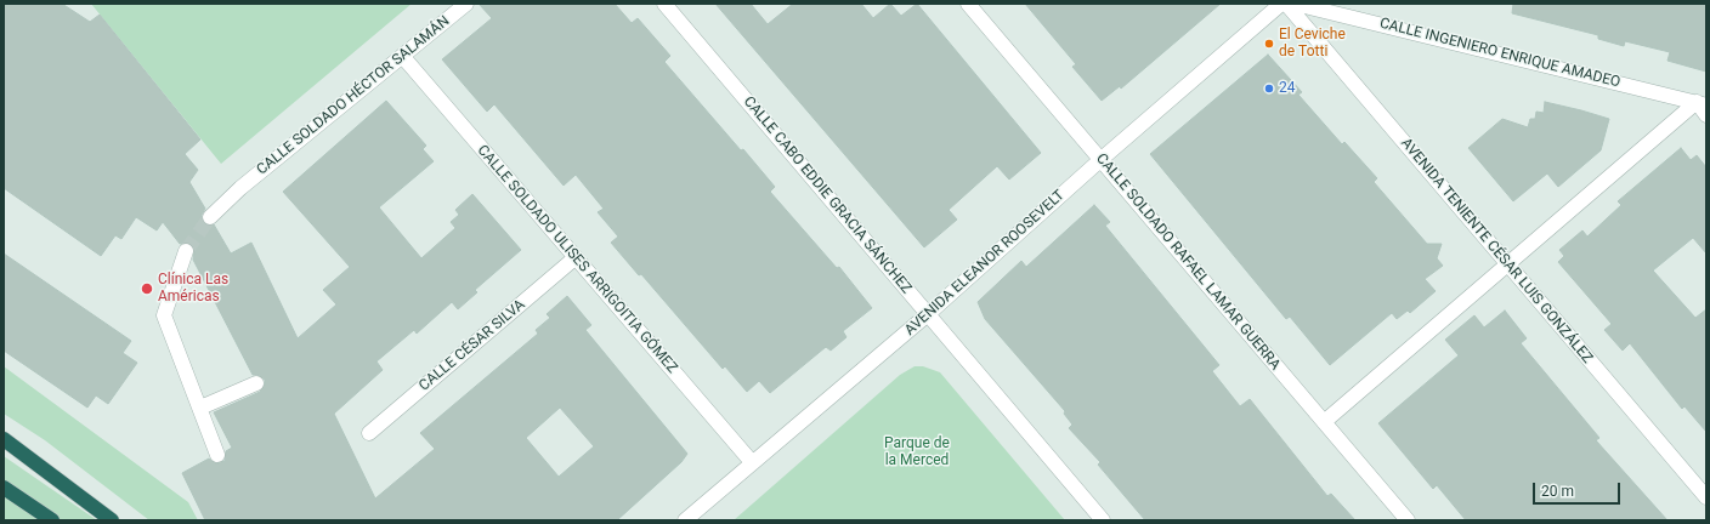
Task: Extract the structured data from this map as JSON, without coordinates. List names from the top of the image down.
{
  "streets": {
    "street": [
      "CALLE INGENIERO ENRIQUE AMADEO",
      "CALLE SOLDADO HÉCTOR SALAMÁN",
      "CALLE CABO EDDIE GRACIA SÁNCHEZ",
      "AVENIDA TENIENTE CÉSAR LUIS GONZÁLEZ",
      "CALLE SOLDADO ULISES ARRIGOITIA GÓMEZ",
      "CALLE SOLDADO RAFAEL LAMAR GUERRA",
      "AVENIDA ELEANOR ROOSEVELT",
      "CALLE CÉSAR SILVA"
    ]
  },
  "crossings": [
    ["CALLE SOLDADO HÉCTOR SALAMÁN", "CALLE SOLDADO ULISES ARRIGOITIA GÓMEZ"],
    ["CALLE CABO EDDIE GRACIA SÁNCHEZ", "AVENIDA ELEANOR ROOSEVELT"],
    ["CALLE SOLDADO ULISES ARRIGOITIA GÓMEZ", "AVENIDA ELEANOR ROOSEVELT"],
    ["CALLE SOLDADO ULISES ARRIGOITIA GÓMEZ", "CALLE CÉSAR SILVA"],
    ["CALLE SOLDADO RAFAEL LAMAR GUERRA", "AVENIDA ELEANOR ROOSEVELT"]
  ],
  "parks": ["Parque de la Merced"],
  "places": ["El Ceviche de Totti", "24", "Clínica Las Américas"],
  "scale_bar": "20 m"
}
